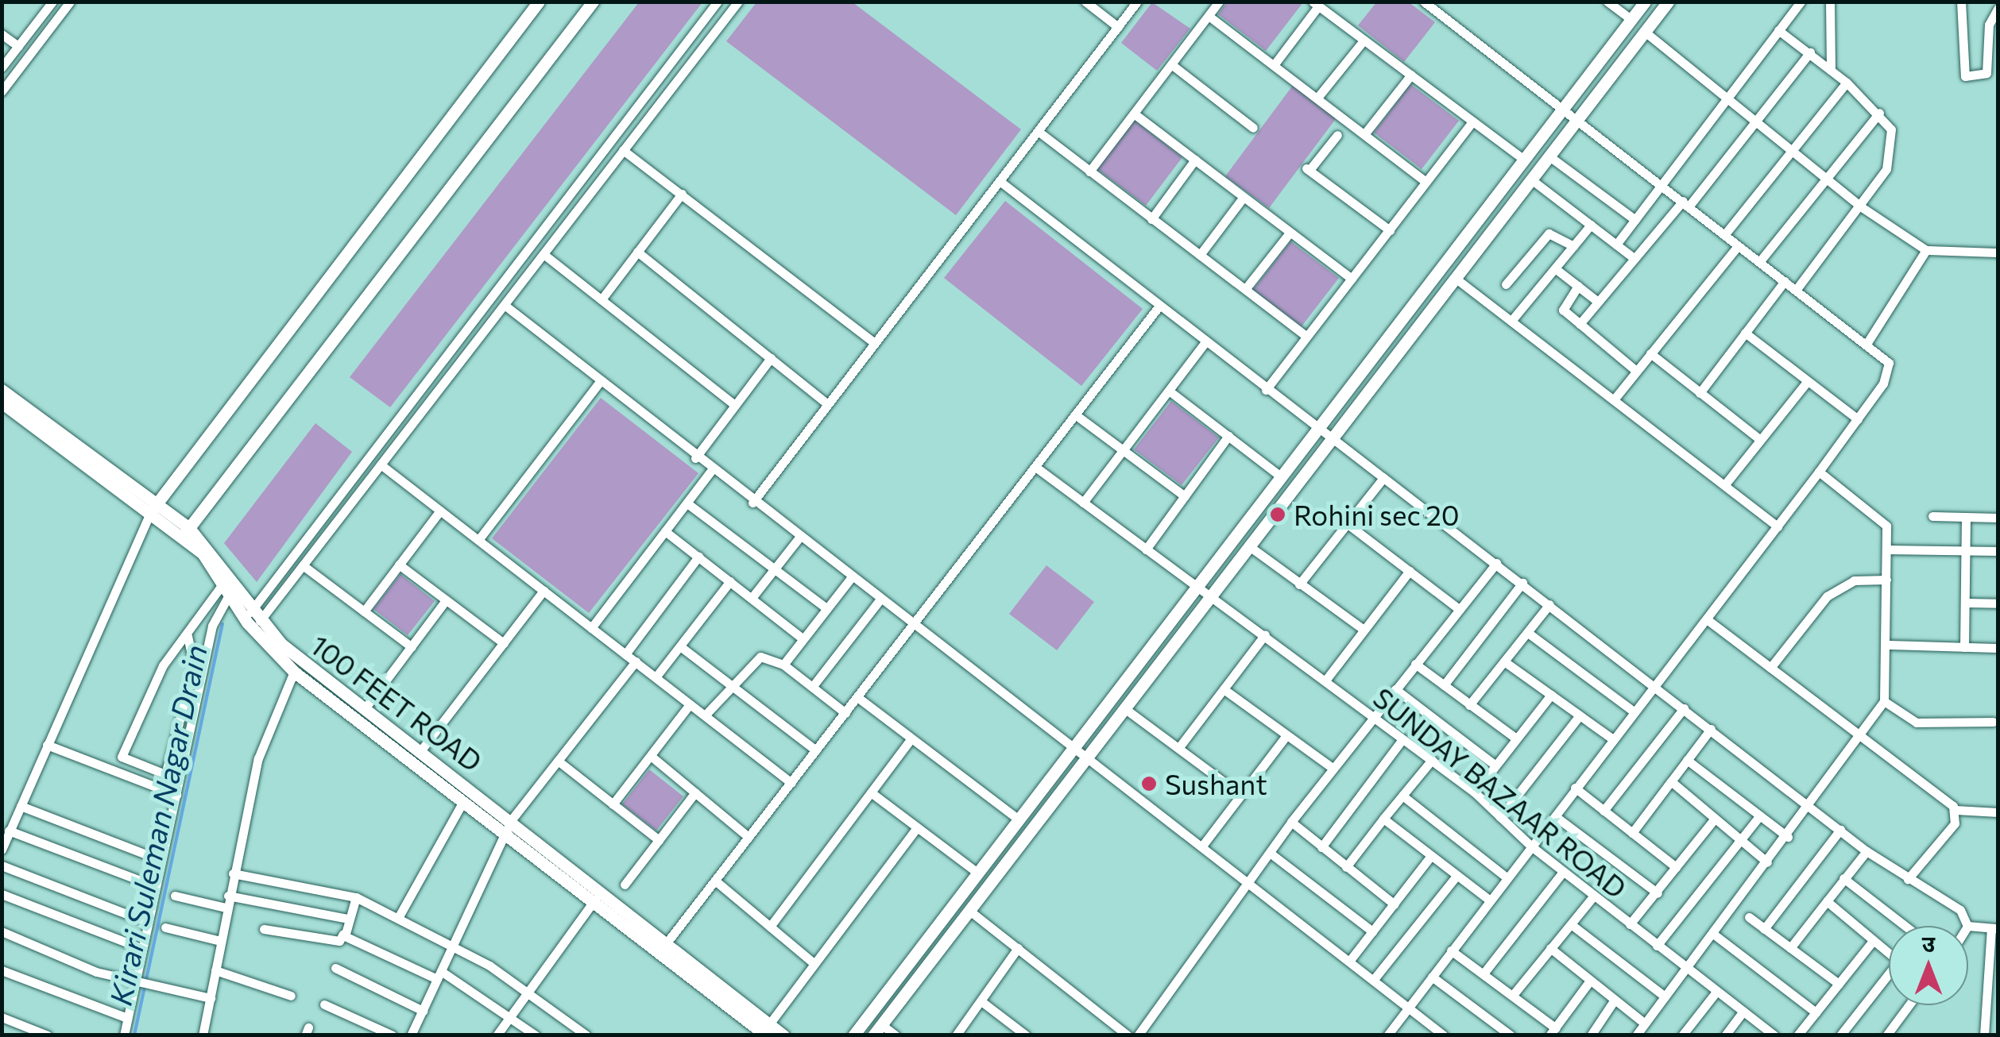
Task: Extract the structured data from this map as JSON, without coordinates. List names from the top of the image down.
{
  "streets": {
    "street": ["100 FEET ROAD", "SUNDAY BAZAAR ROAD"]
  },
  "water": ["Kirari Suleman Nagar Drain"],
  "places": ["Rohini sec 20", "Sushant"],
  "north": "top"
}
